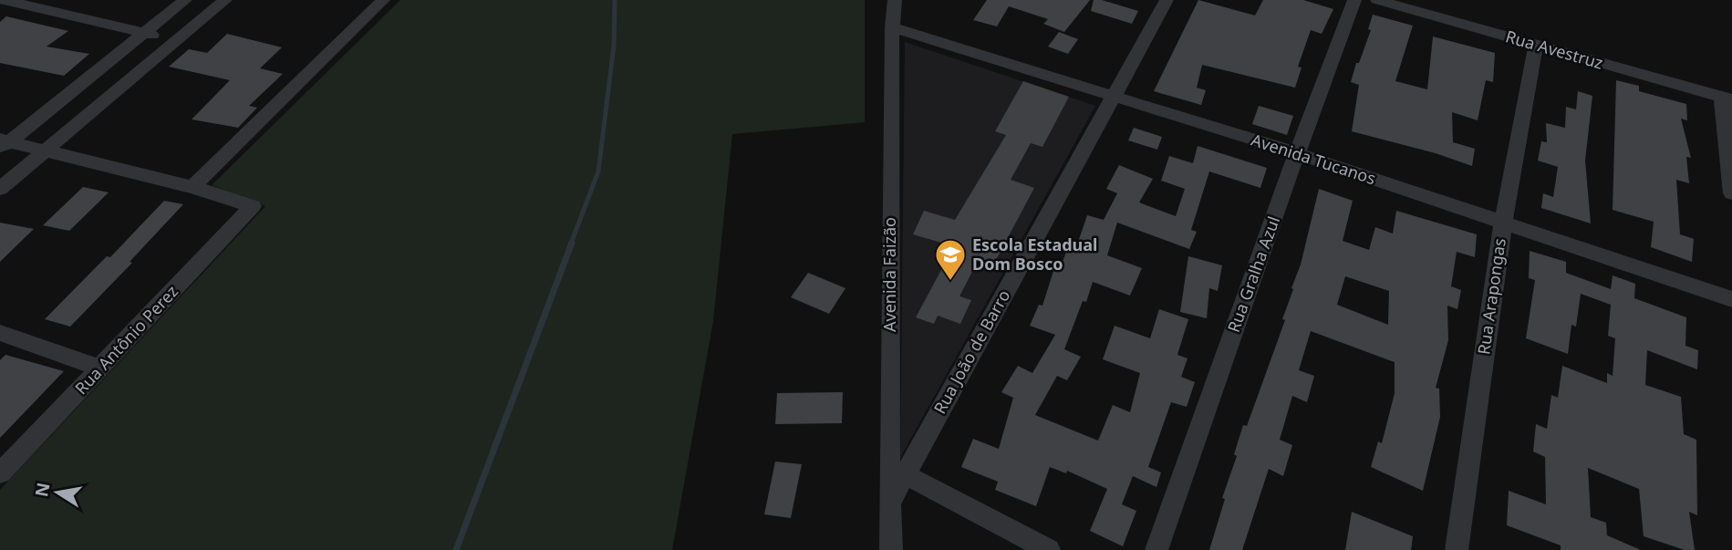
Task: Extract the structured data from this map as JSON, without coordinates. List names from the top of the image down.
{
  "streets": {
    "street": [
      "Rua Avestruz",
      "Avenida Tucanos",
      "Avenida Faizão",
      "Rua Gralha Azul",
      "Rua Arapongas",
      "Rua Antônio Perez",
      "Rua João de Barro"
    ]
  },
  "crossings": [
    ["Rua Avestruz", "Rua Arapongas"],
    ["Avenida Tucanos", "Avenida Faizão"],
    ["Avenida Tucanos", "Rua Gralha Azul"],
    ["Avenida Tucanos", "Rua Arapongas"],
    ["Avenida Tucanos", "Rua João de Barro"],
    ["Avenida Faizão", "Rua João de Barro"]
  ],
  "places": {
    "school or university": ["Escola Estadual Dom Bosco"]
  },
  "north": "left"
}
